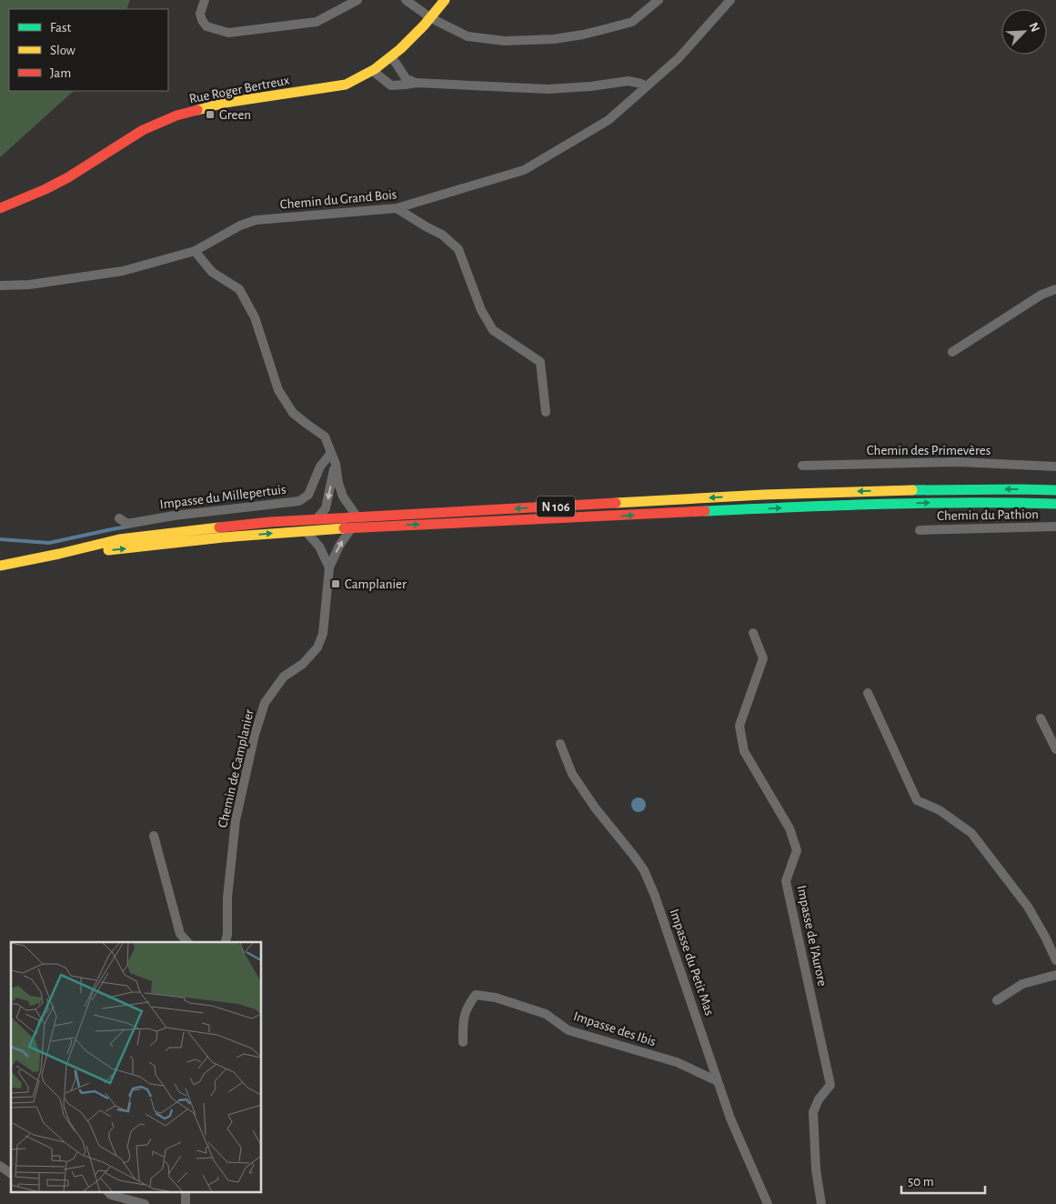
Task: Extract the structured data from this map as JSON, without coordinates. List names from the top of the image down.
{
  "streets": {
    "main road": ["Rue Roger Bertreux", "N 106"],
    "street": [
      "Chemin du Grand Bois",
      "Chemin des Primevères",
      "Impasse du Millepertuis",
      "Chemin du Pathion",
      "Chemin de Camplanier",
      "Impasse de l'Aurore",
      "Impasse du Petit Mas",
      "Impasse des Ibis"
    ]
  },
  "crossings": [
    ["N 106", "Chemin de Camplanier"],
    ["Impasse du Petit Mas", "Impasse des Ibis"]
  ],
  "places": {
    "transit": ["Green", "Camplanier"]
  },
  "legend": ["Fast", "Slow", "Jam"],
  "scale_bar": "50 m",
  "north": "top right"
}
